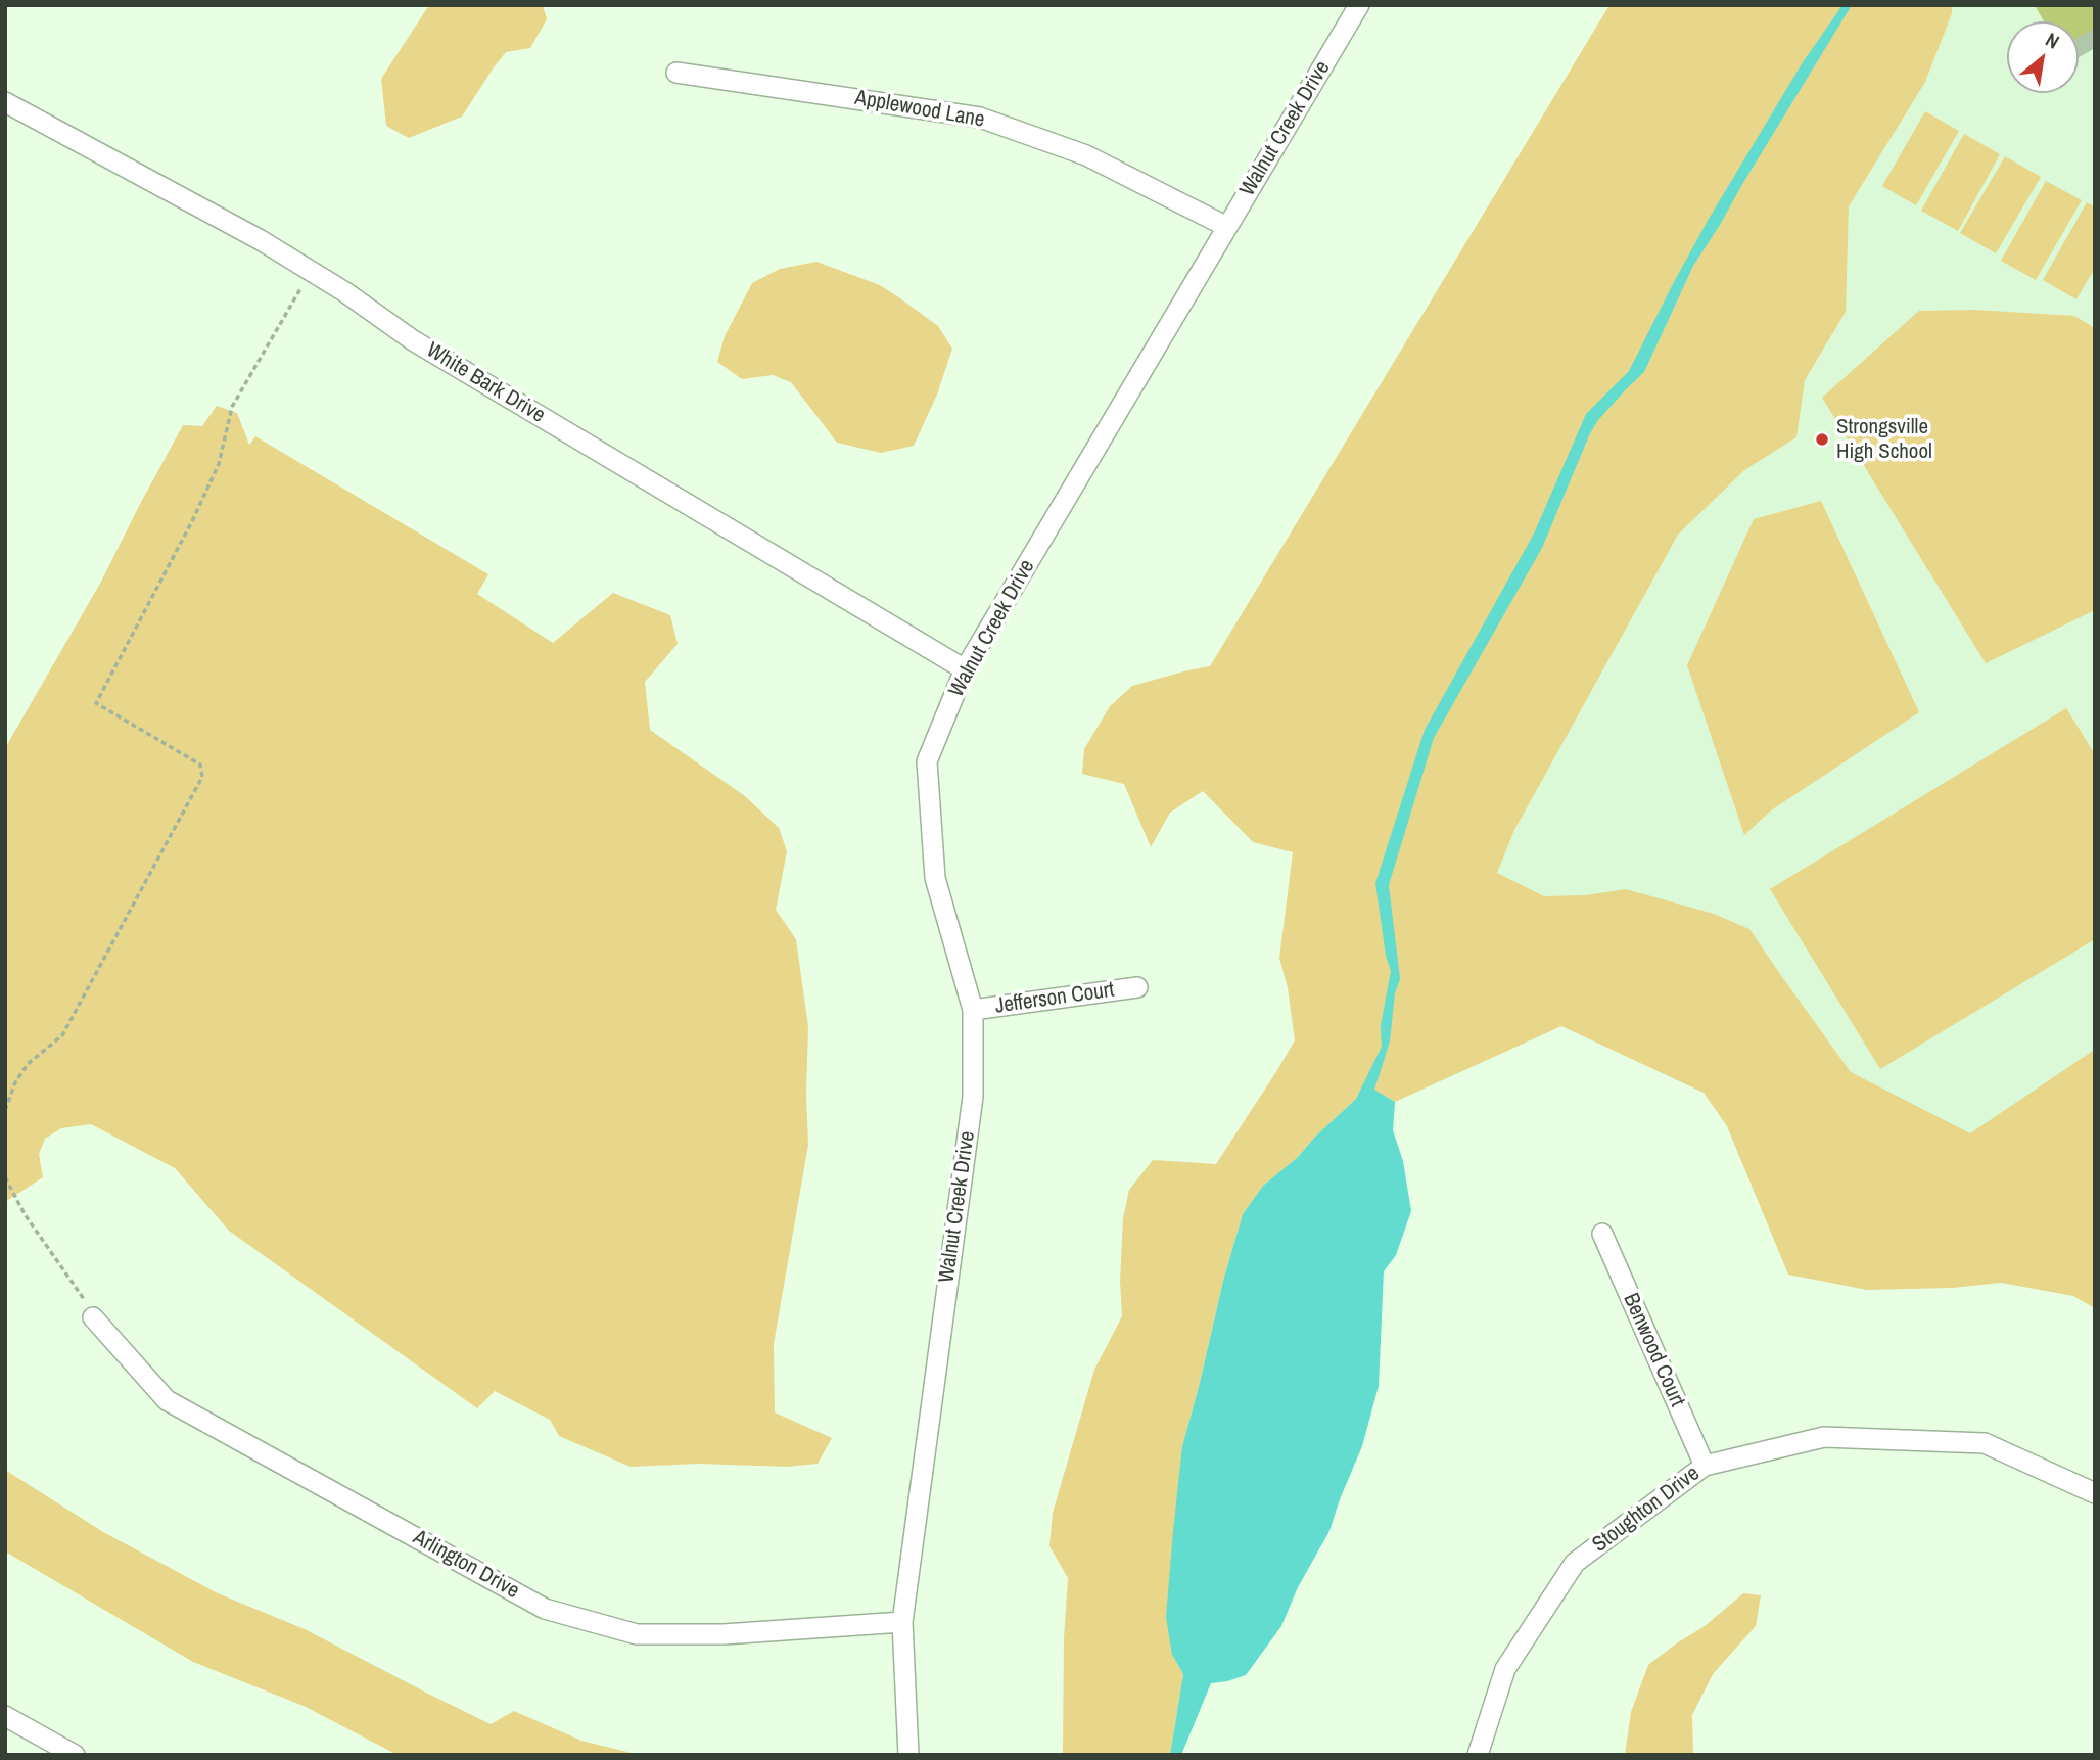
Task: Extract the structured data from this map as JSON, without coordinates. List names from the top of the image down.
{
  "streets": {
    "street": [
      "Applewood Lane",
      "Walnut Creek Drive",
      "White Bark Drive",
      "Jefferson Court",
      "Benwood Court",
      "Stoughton Drive",
      "Arlington Drive"
    ]
  },
  "crossings": [
    ["Applewood Lane", "Walnut Creek Drive"],
    ["Walnut Creek Drive", "White Bark Drive"],
    ["Walnut Creek Drive", "Jefferson Court"],
    ["Walnut Creek Drive", "Arlington Drive"],
    ["Benwood Court", "Stoughton Drive"]
  ],
  "places": ["Strongsville High School"],
  "north": "top right"
}
